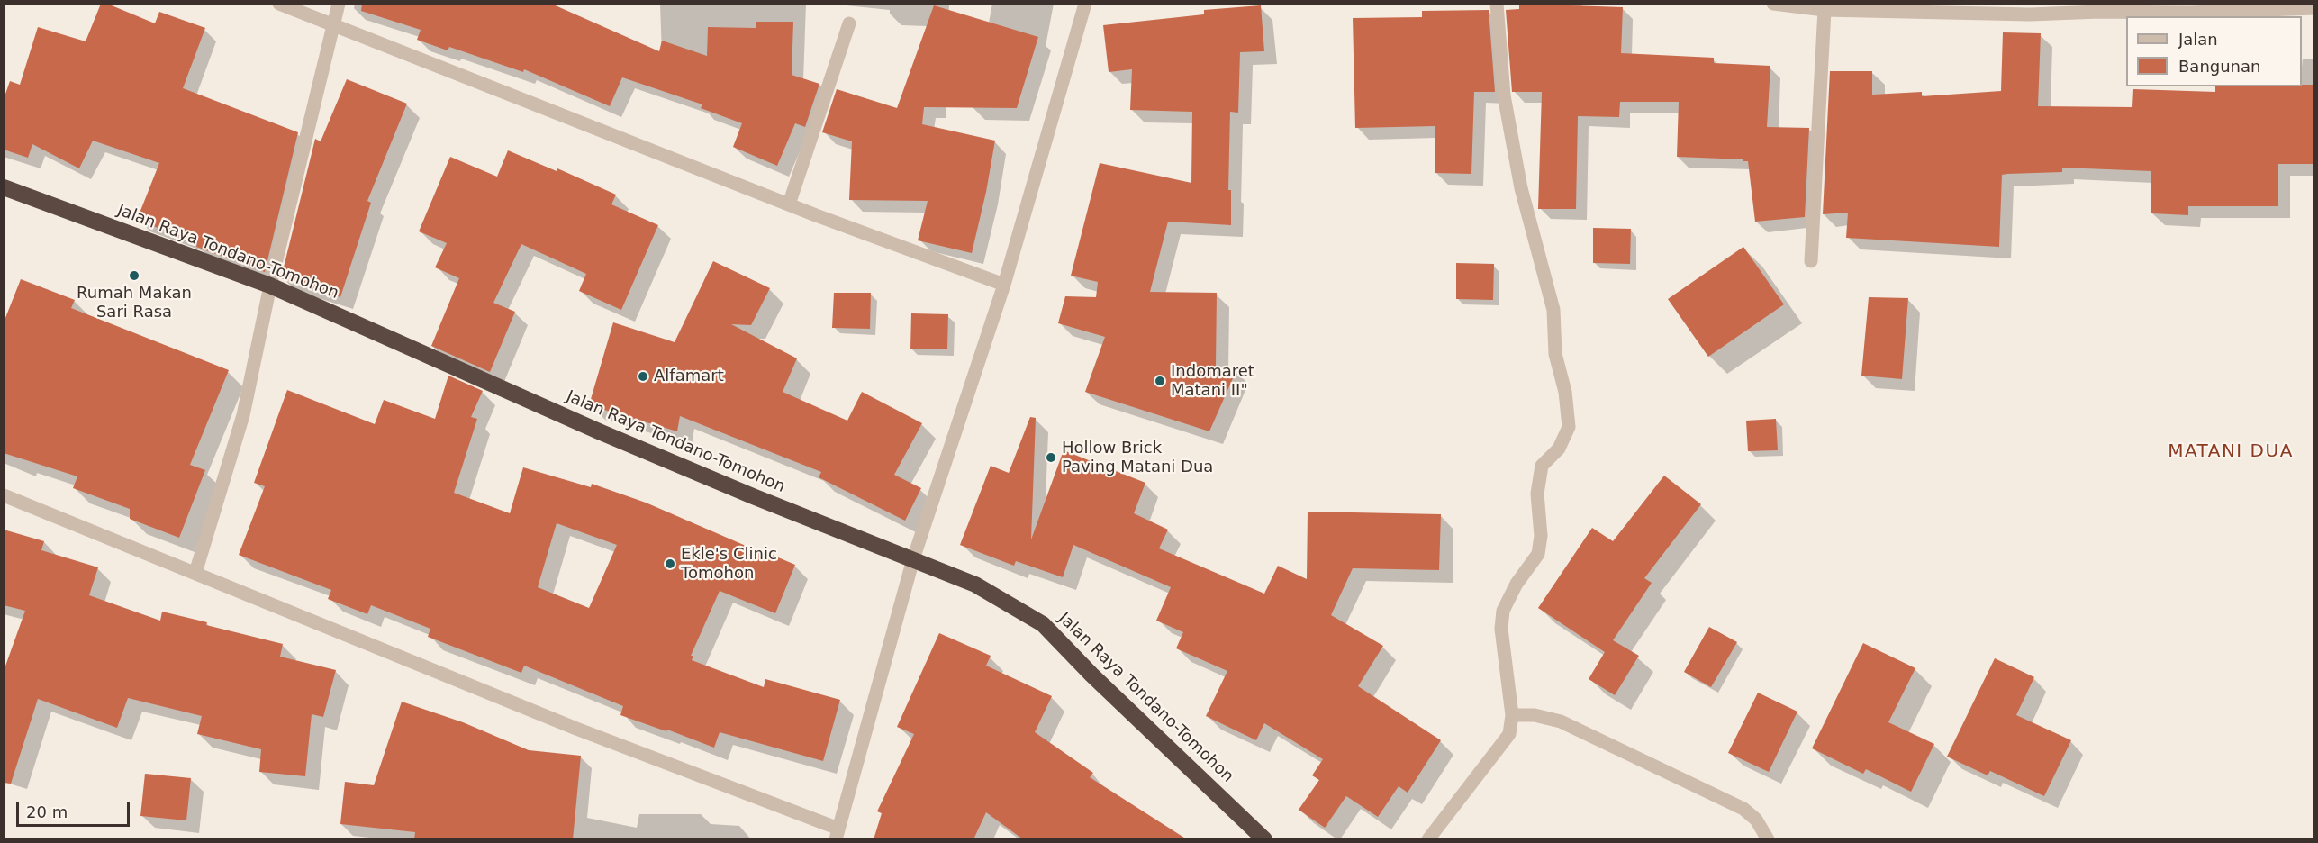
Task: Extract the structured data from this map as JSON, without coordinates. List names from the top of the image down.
{
  "streets": {
    "highway": ["Jalan Raya Tondano-Tomohon"]
  },
  "districts": ["MATANI DUA"],
  "places": [
    "Rumah Makan Sari Rasa",
    "Alfamart",
    "Indomaret Matani II\"",
    "Hollow Brick Paving Matani Dua",
    "Ekle's Clinic Tomohon"
  ],
  "legend": ["Jalan", "Bangunan"],
  "scale_bar": "20 m"
}
